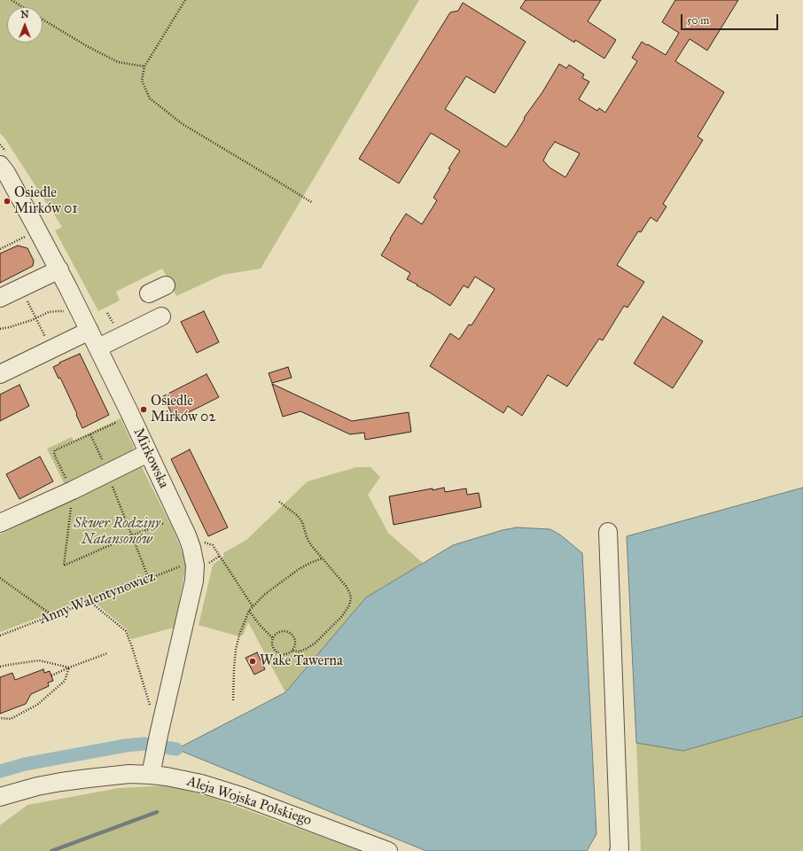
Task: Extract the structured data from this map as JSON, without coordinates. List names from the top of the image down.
{
  "streets": {
    "street": ["Mirkowska", "Aleja Wojska Polskiego"],
    "path": ["Anny Walentynowicz"]
  },
  "crossings": [
    ["Mirkowska", "Anny Walentynowicz"],
    ["Mirkowska", "Aleja Wojska Polskiego"]
  ],
  "parks": ["Skwer Rodziny Natansonów"],
  "places": ["Osiedle Mirków 01", "Osiedle Mirków 02", "Wake Tawerna"],
  "scale_bar": "50 m",
  "north": "top"
}
